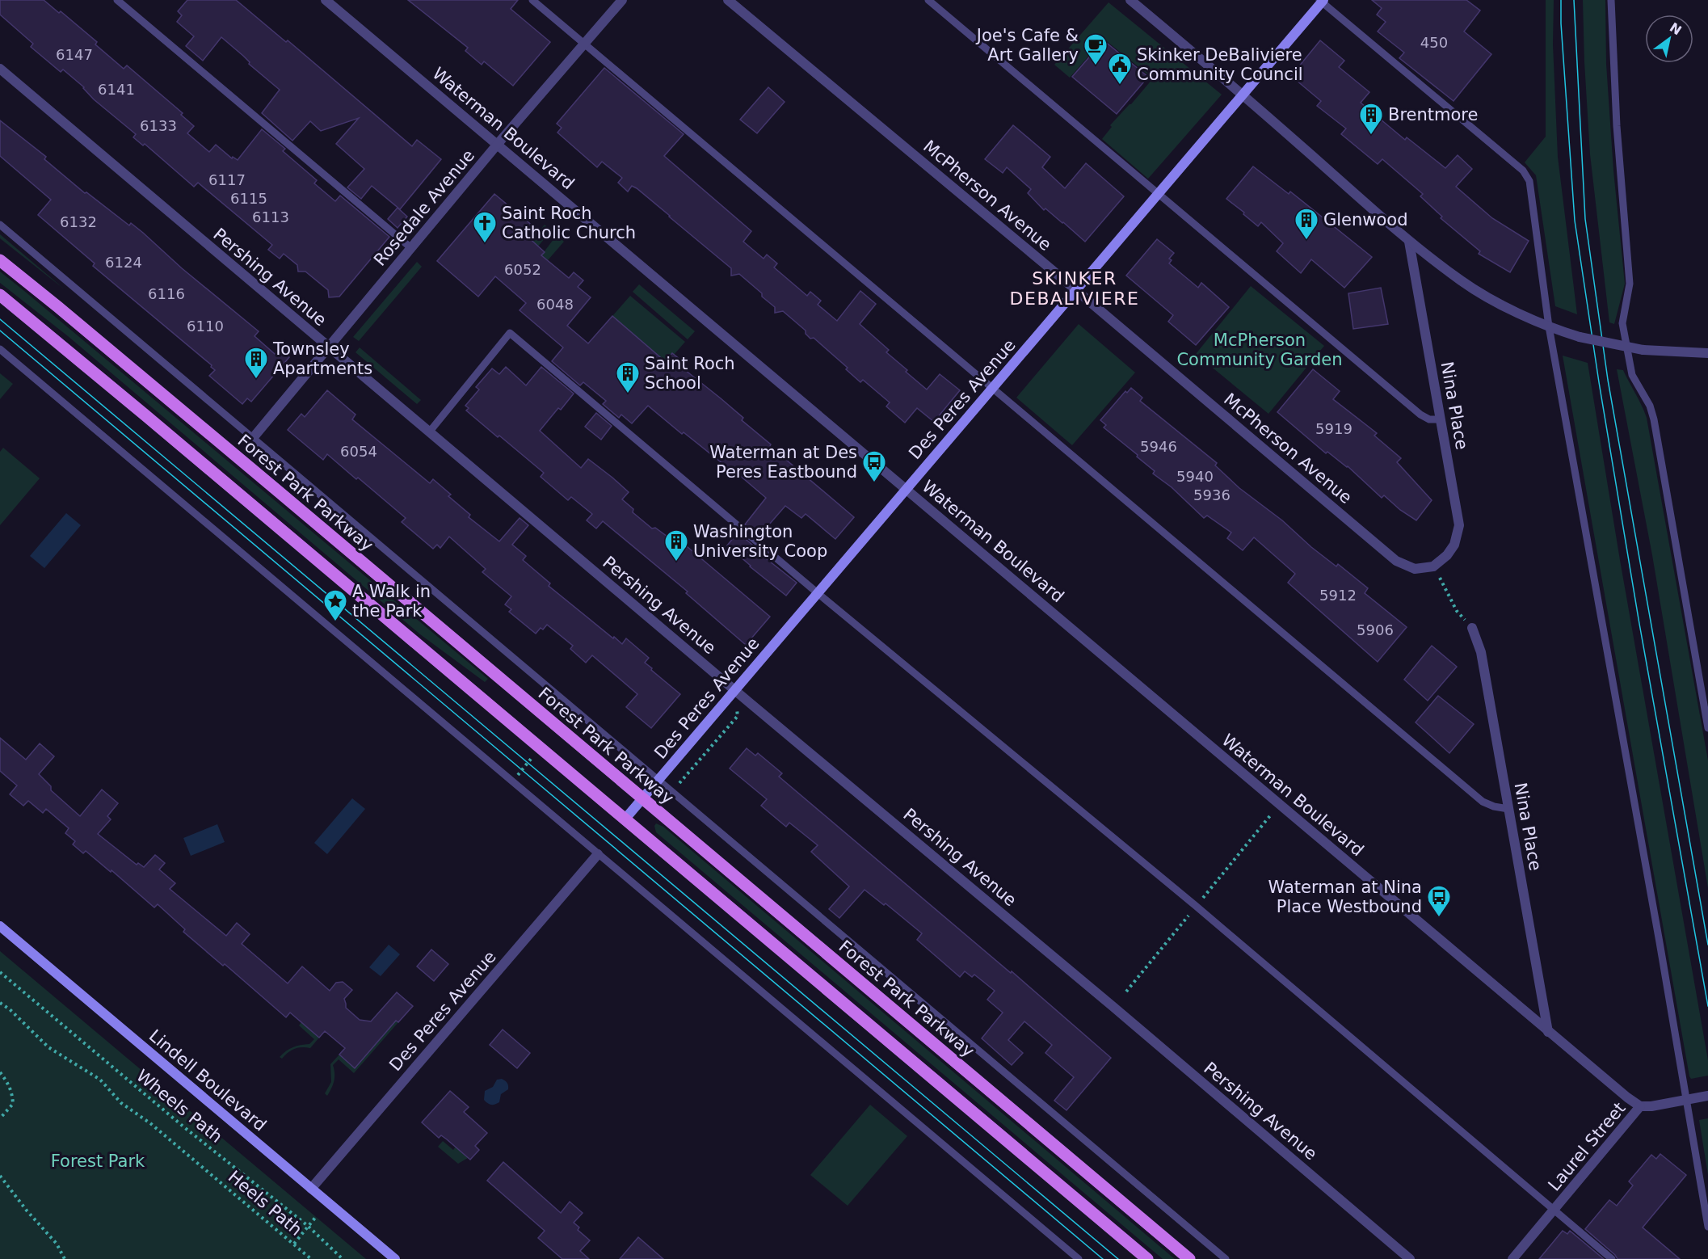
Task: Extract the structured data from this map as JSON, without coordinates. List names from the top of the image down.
{
  "streets": {
    "main road": ["Forest Park Parkway"],
    "street": [
      "Waterman Boulevard",
      "McPherson Avenue",
      "Rosedale Avenue",
      "Pershing Avenue",
      "Des Peres Avenue",
      "Nina Place",
      "Lindell Boulevard",
      "Laurel Street"
    ],
    "path": ["Wheels Path", "Heels Path"]
  },
  "crossings": [
    ["Waterman Boulevard", "Rosedale Avenue"],
    ["Waterman Boulevard", "Des Peres Avenue"],
    ["Waterman Boulevard", "Nina Place"],
    ["Waterman Boulevard", "Laurel Street"],
    ["McPherson Avenue", "Des Peres Avenue"],
    ["McPherson Avenue", "Nina Place"],
    ["Rosedale Avenue", "Pershing Avenue"],
    ["Pershing Avenue", "Des Peres Avenue"],
    ["Des Peres Avenue", "Forest Park Parkway"],
    ["Des Peres Avenue", "Lindell Boulevard"]
  ],
  "districts": ["SKINKER DEBALIVIERE"],
  "parks": ["McPherson Community Garden", "Forest Park"],
  "places": {
    "cafe": ["Joe's Cafe & Art Gallery"],
    "public building": ["Skinker DeBaliviere Community Council"],
    "building": [
      "Brentmore",
      "Glenwood",
      "Townsley Apartments",
      "Saint Roch School",
      "Washington University Coop"
    ],
    "church": ["Saint Roch Catholic Church"],
    "bus stop": ["Waterman at Des Peres Eastbound", "Waterman at Nina Place Westbound"],
    "place": ["A Walk in the Park"]
  },
  "house_numbers": [
    "450",
    "6147",
    "6141",
    "6133",
    "6117",
    "6115",
    "6113",
    "6132",
    "6124",
    "6052",
    "6116",
    "6048",
    "6110",
    "5919",
    "5946",
    "6054",
    "5940",
    "5936",
    "5912",
    "5906"
  ],
  "north": "top right"
}
